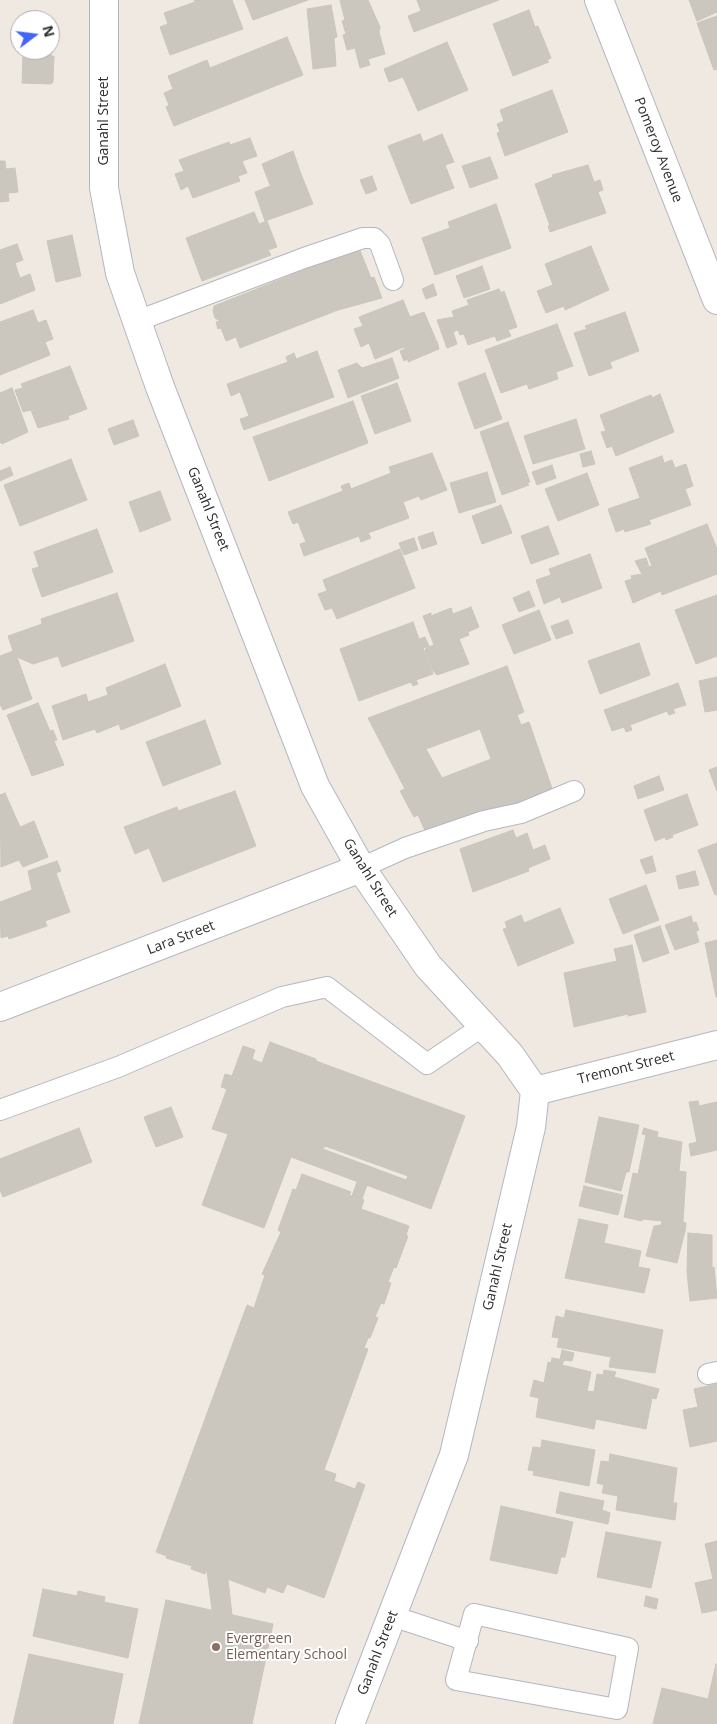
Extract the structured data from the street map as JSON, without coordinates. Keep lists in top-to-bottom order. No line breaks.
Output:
{"streets":{"street":["Ganahl Street","Pomeroy Avenue","Lara Street","Tremont Street"]},"crossings":[["Ganahl Street","Lara Street"],["Ganahl Street","Tremont Street"]],"places":["Evergreen Elementary School"],"north":"right"}
